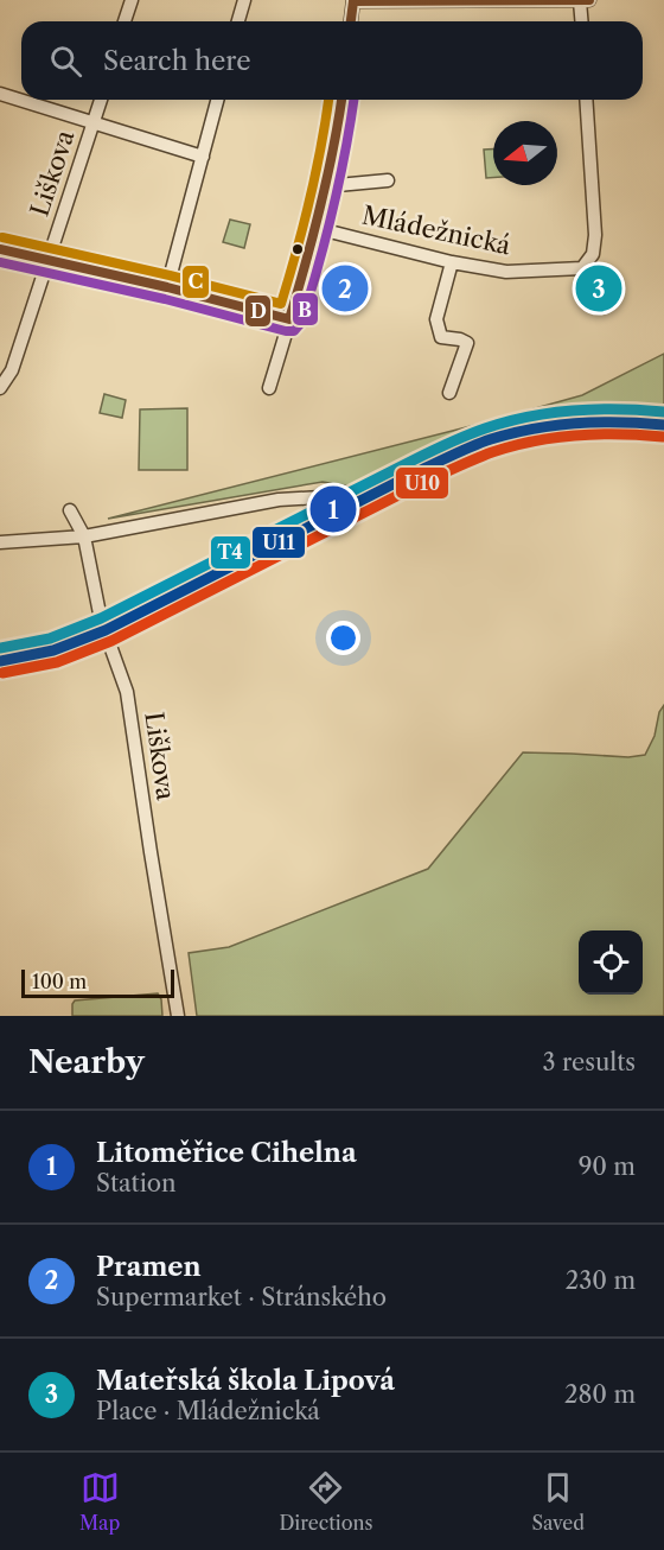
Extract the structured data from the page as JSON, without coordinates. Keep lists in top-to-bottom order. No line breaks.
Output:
{"streets":{"street":["Liškova","Mládežnická"]},"lines":["transit line D","transit line B","transit line C","transit line T4","transit line U11","transit line U10"],"scale_bar":"100 m","north":"left","page":{"search":"Search here","pins":["2","3","1"],"scale":"100 m","heading":["Nearby","3 results"],"list":[{"mark":"1","name":"Litoměřice Cihelna","note":"Station","value":"90 m"},{"mark":"2","name":"Pramen","note":"Supermarket · Stránského","value":"230 m"},{"mark":"3","name":"Mateřská škola Lipová","note":"Place · Mládežnická","value":"280 m"}],"nav":["Map","Directions","Saved"]}}
